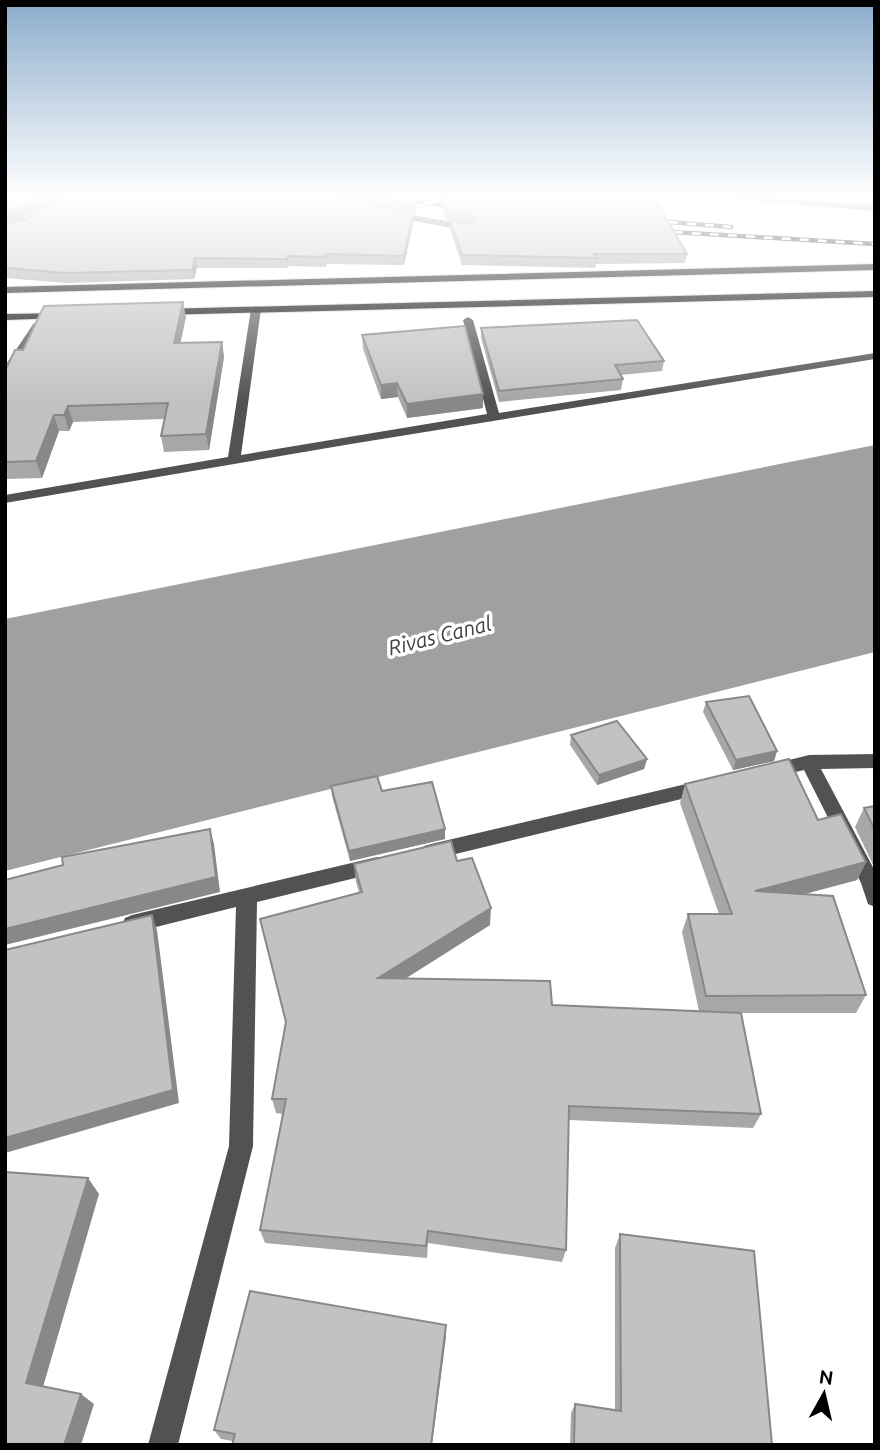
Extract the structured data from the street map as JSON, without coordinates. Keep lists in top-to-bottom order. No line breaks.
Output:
{"water":["Rivas Canal"],"north":"top"}
